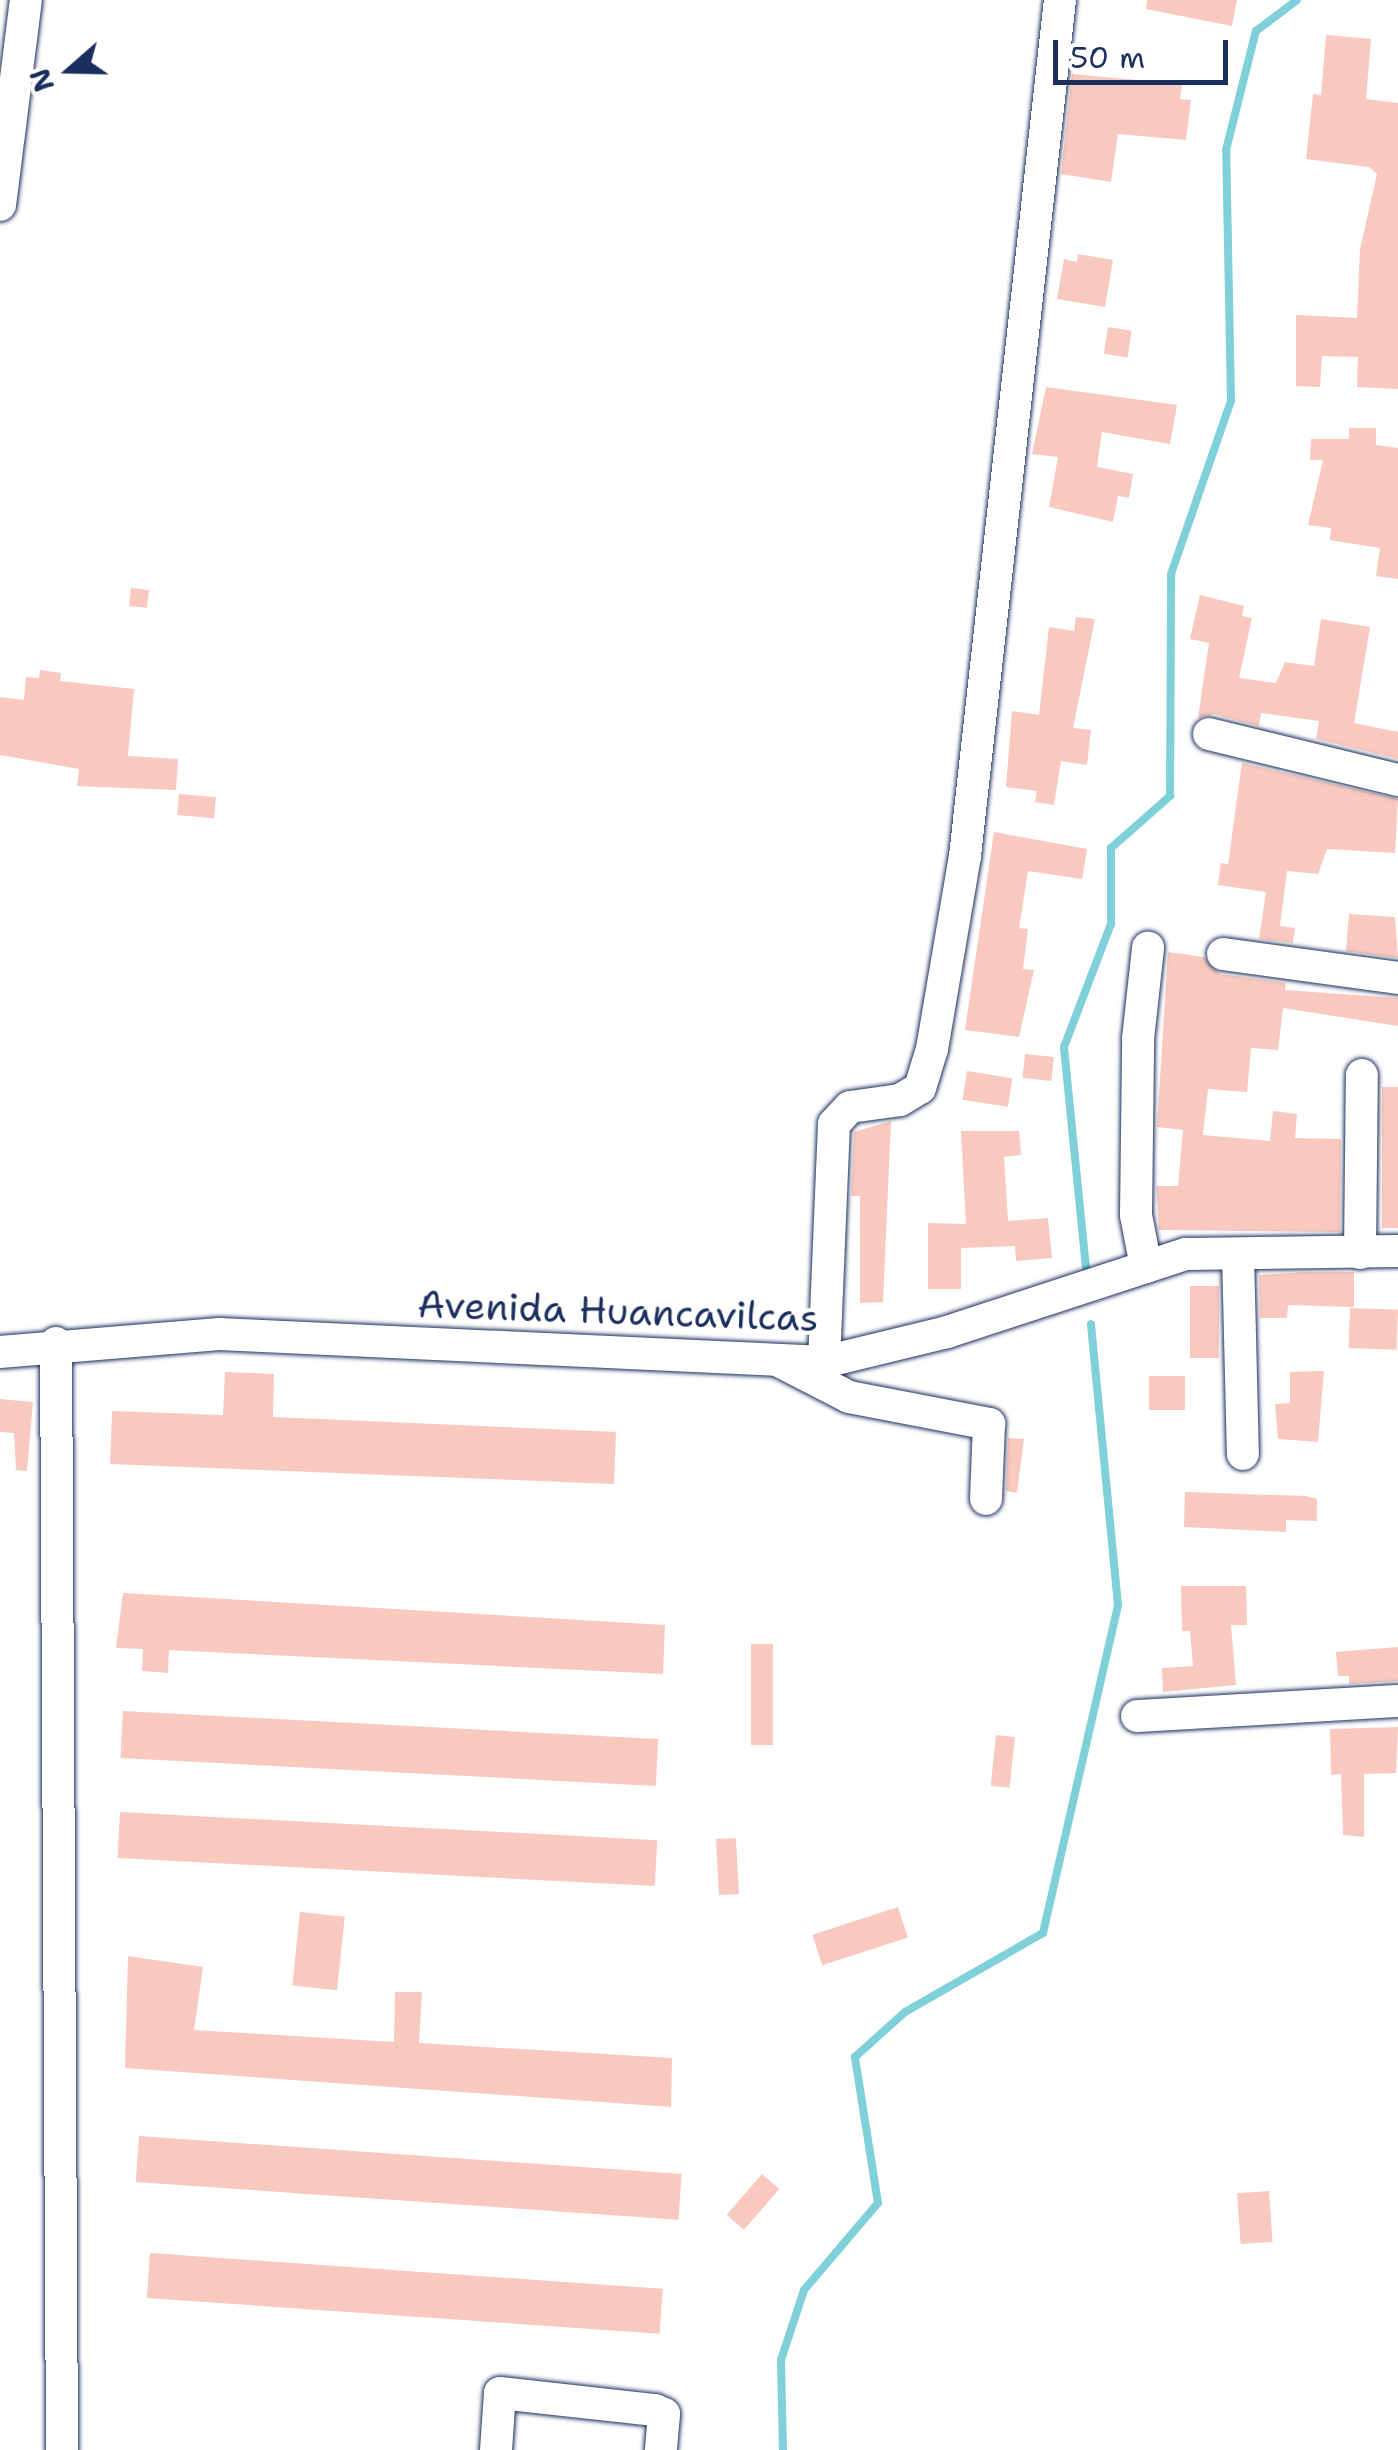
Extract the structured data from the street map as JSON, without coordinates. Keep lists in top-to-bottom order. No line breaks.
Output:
{"streets":{"street":["Avenida Huancavilcas"]},"scale_bar":"50 m","north":"left"}
